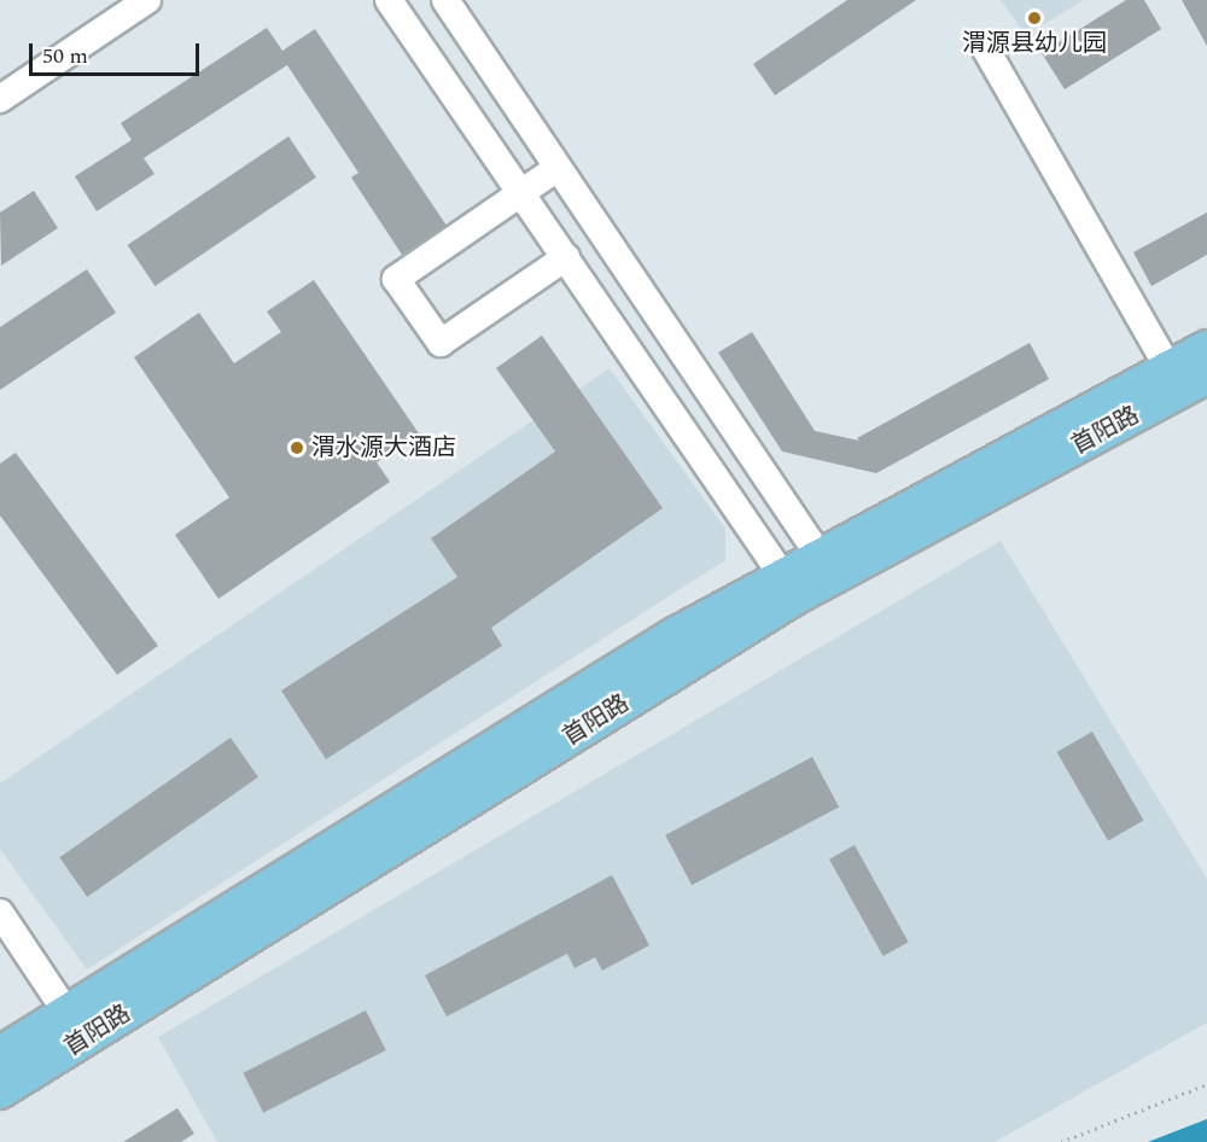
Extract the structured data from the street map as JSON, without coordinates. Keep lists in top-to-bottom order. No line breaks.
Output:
{"streets":{"main road":["首阳路"]},"places":["渭源县幼儿园","渭水源大酒店"],"scale_bar":"50 m"}
